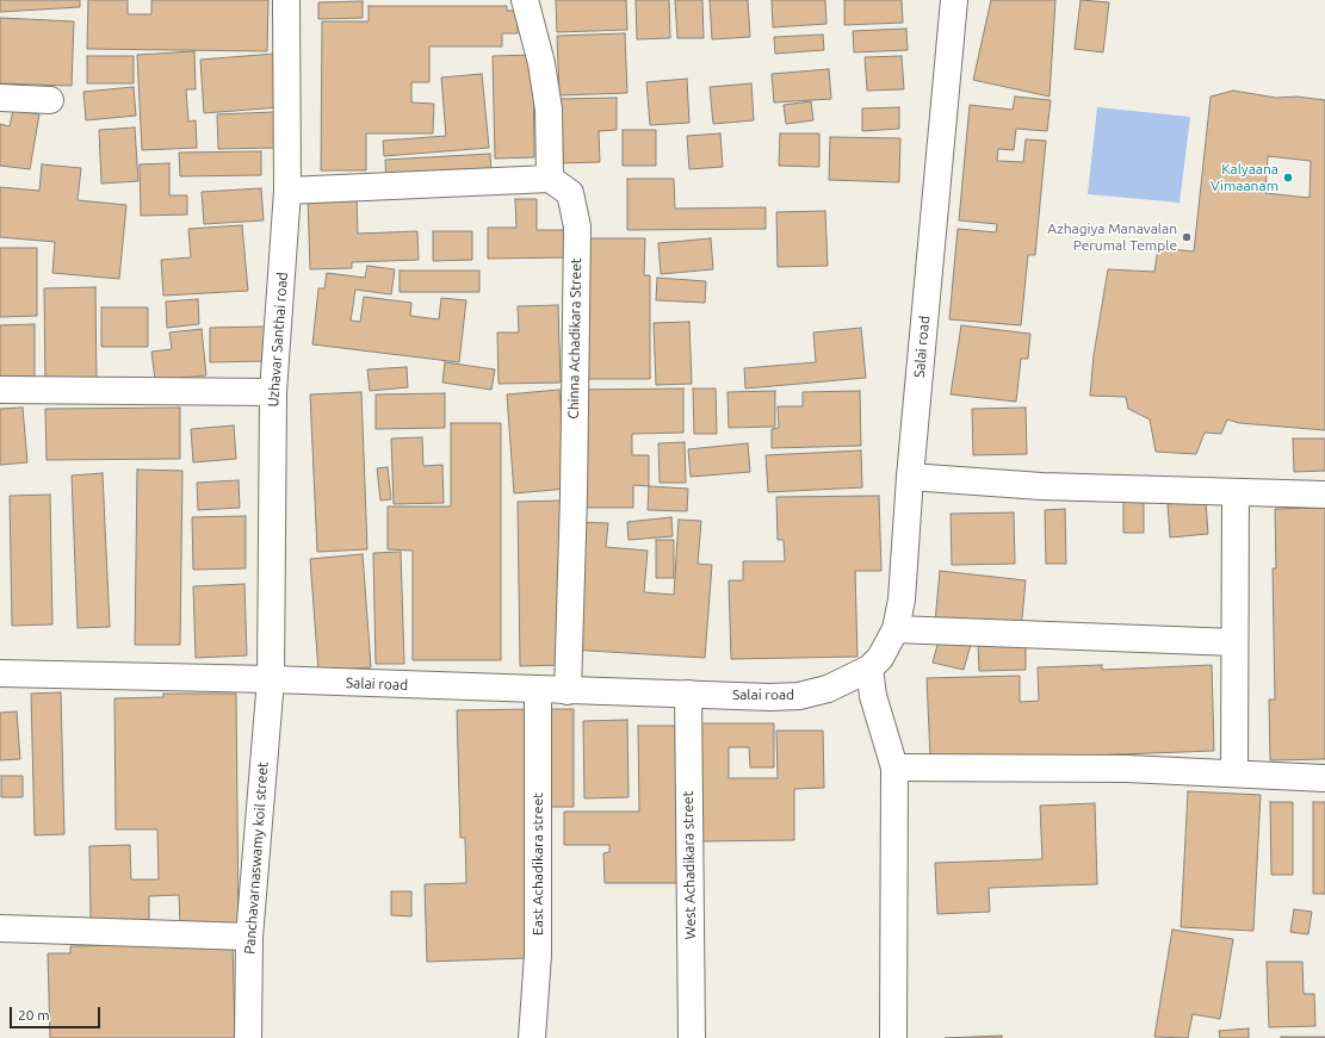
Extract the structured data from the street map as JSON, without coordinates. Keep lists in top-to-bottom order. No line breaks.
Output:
{"streets":{"street":["Chinna Achadikara Street","Uzhavar Santhai road","Salai road","Panchavarnaswamy koil street","East Achadikara street","West Achadikara street"]},"crossings":[["Chinna Achadikara Street","Salai road"],["Uzhavar Santhai road","Salai road"],["Uzhavar Santhai road","Panchavarnaswamy koil street"],["Salai road","Panchavarnaswamy koil street"],["Salai road","East Achadikara street"],["Salai road","West Achadikara street"]],"places":["Kalyaana Vimaanam","Azhagiya Manavalan Perumal Temple"],"scale_bar":"20 m"}
